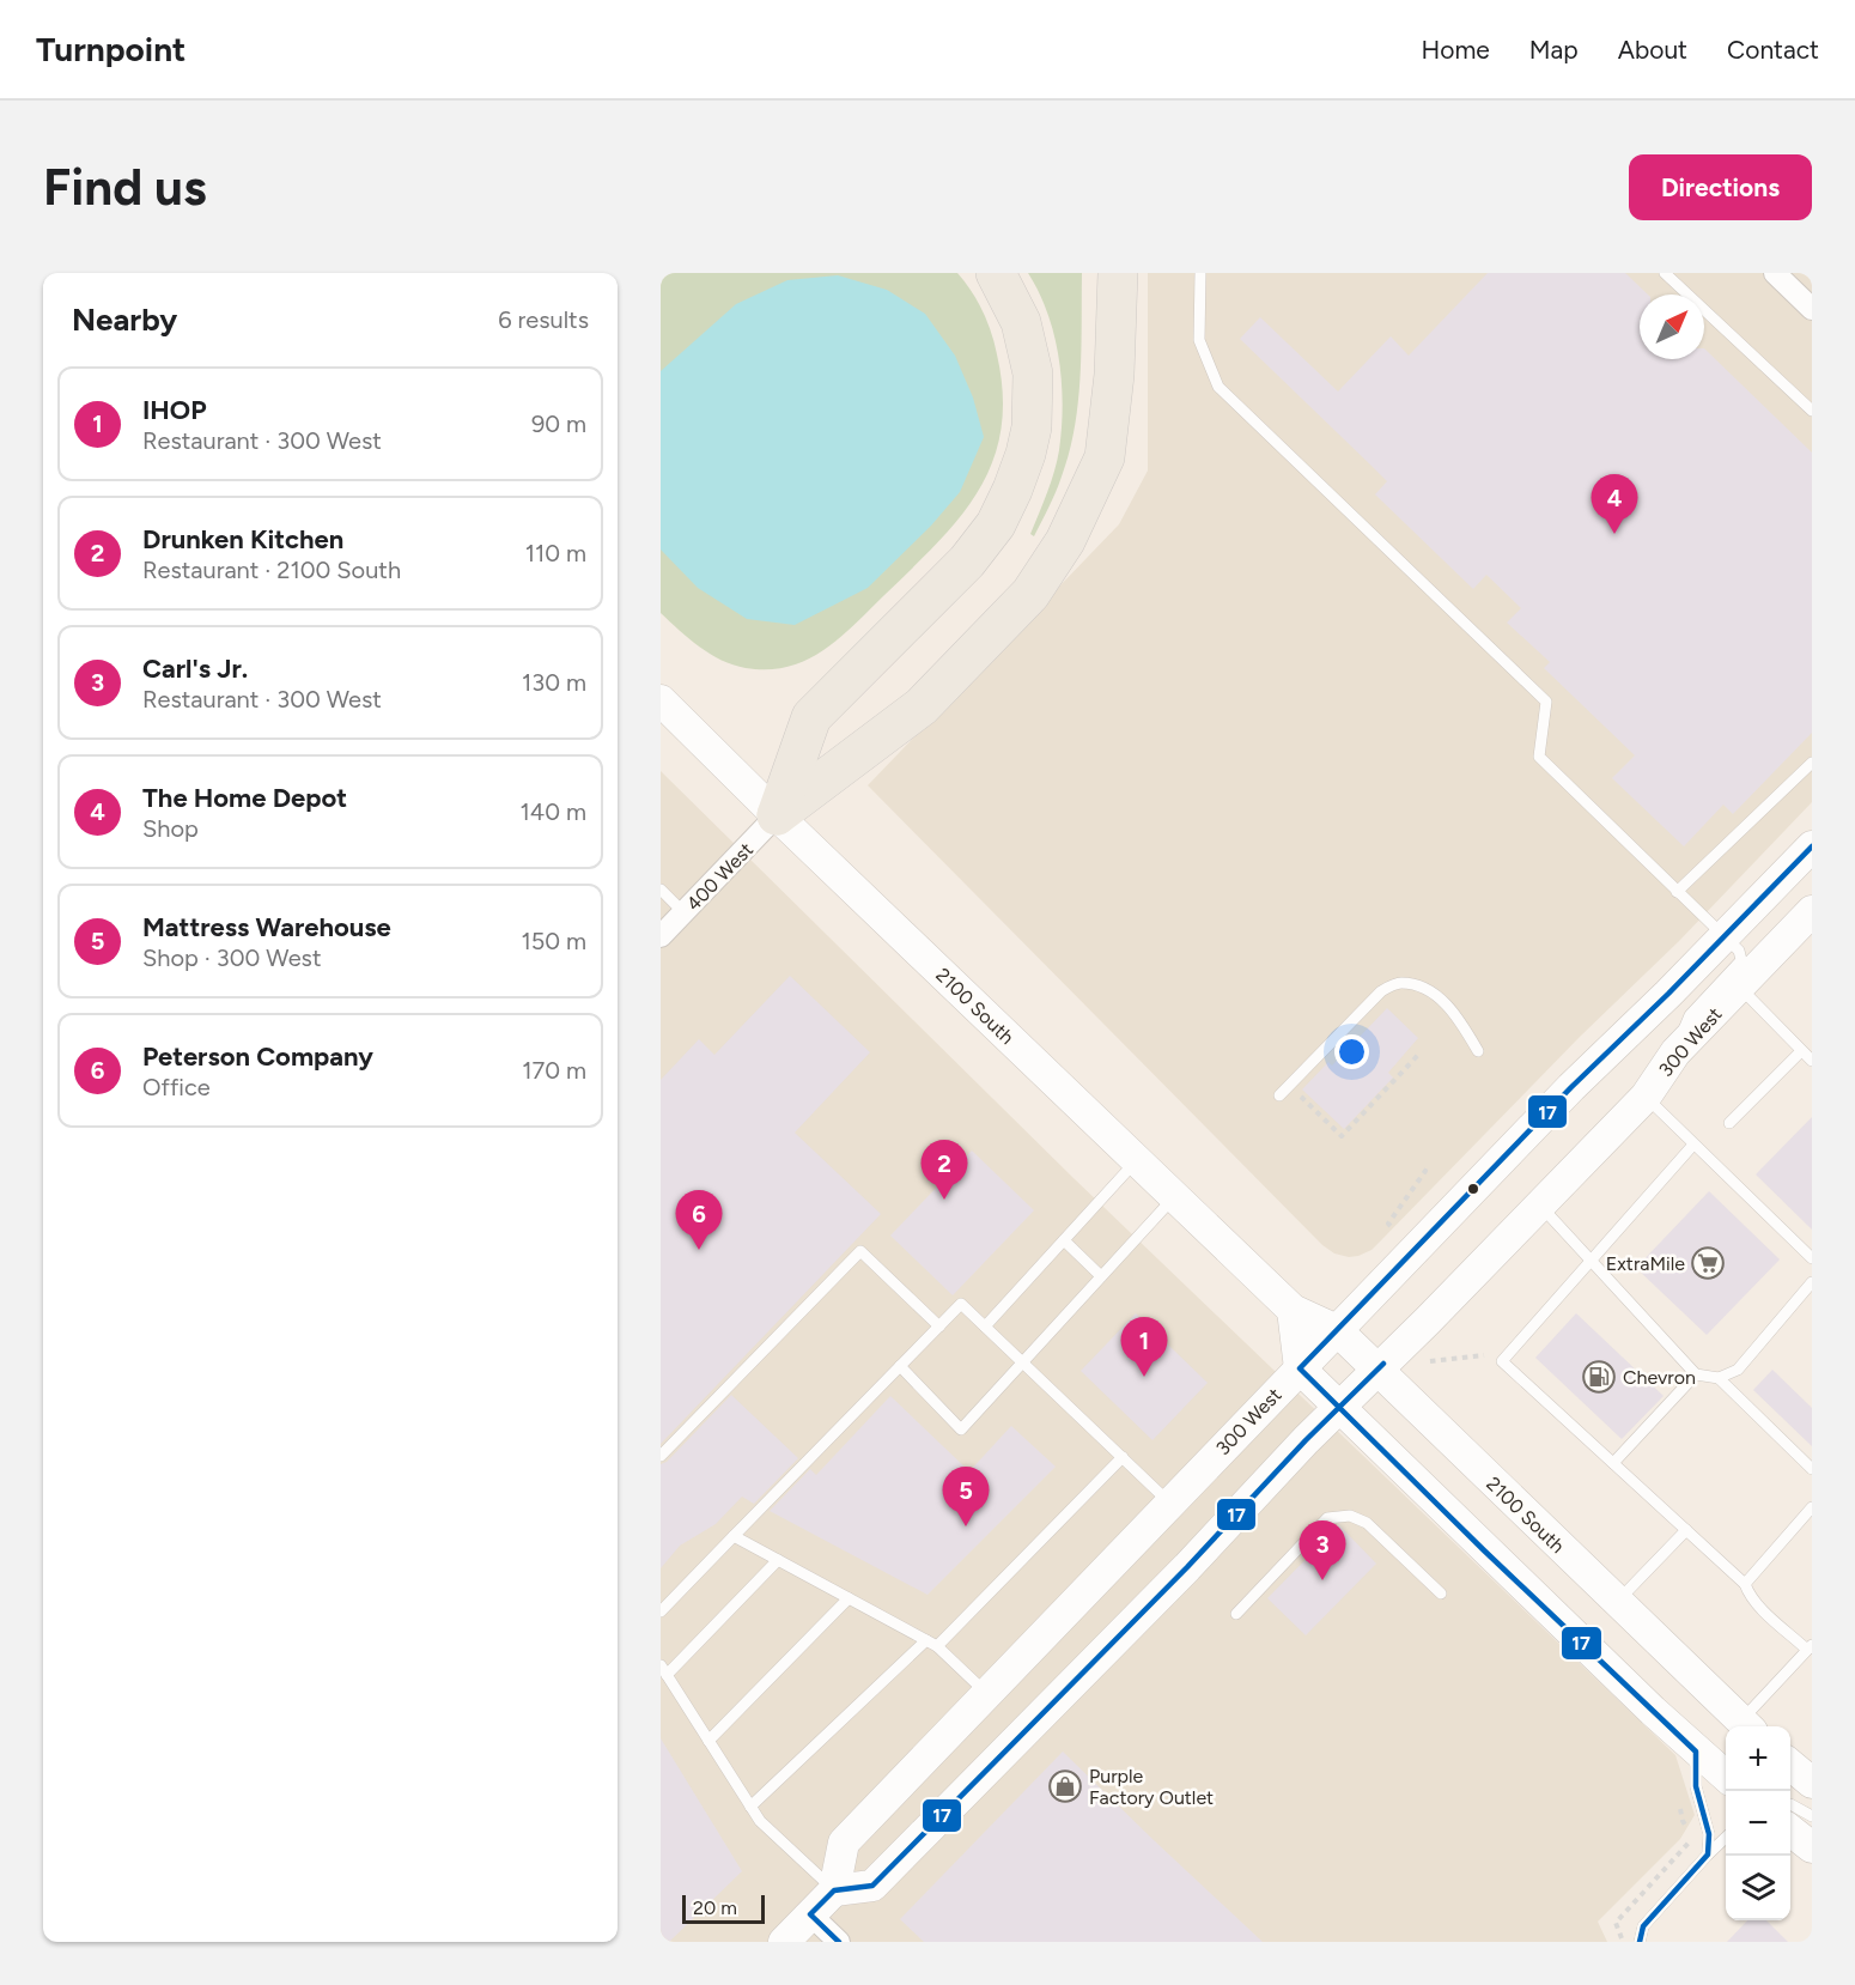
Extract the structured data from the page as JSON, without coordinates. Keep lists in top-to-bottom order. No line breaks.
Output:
{"streets":{"main road":["2100 South","300 West"],"street":["400 West"]},"crossings":[["400 West","2100 South"],["2100 South","300 West"]],"places":{"supermarket":["ExtraMile"],"fuel station":["Chevron"],"shop":["Purple Factory Outlet"]},"lines":["transit line 17"],"scale_bar":"20 m","north":"top right","page":{"header":"Turnpoint","nav":["Home","Map","About","Contact"],"buttons":"Directions","title":"Find us","heading":["Nearby","6 results"],"list":[{"mark":"1","name":"IHOP","note":"Restaurant · 300 West","value":"90 m"},{"mark":"2","name":"Drunken Kitchen","note":"Restaurant · 2100 South","value":"110 m"},{"mark":"3","name":"Carl's Jr.","note":"Restaurant · 300 West","value":"130 m"},{"mark":"4","name":"The Home Depot","note":"Shop","value":"140 m"},{"mark":"5","name":"Mattress Warehouse","note":"Shop · 300 West","value":"150 m"},{"mark":"6","name":"Peterson Company","note":"Office","value":"170 m"}],"pins":["4","2","6","1","5","3"],"map_buttons":["+","−"],"scale":"20 m"}}
